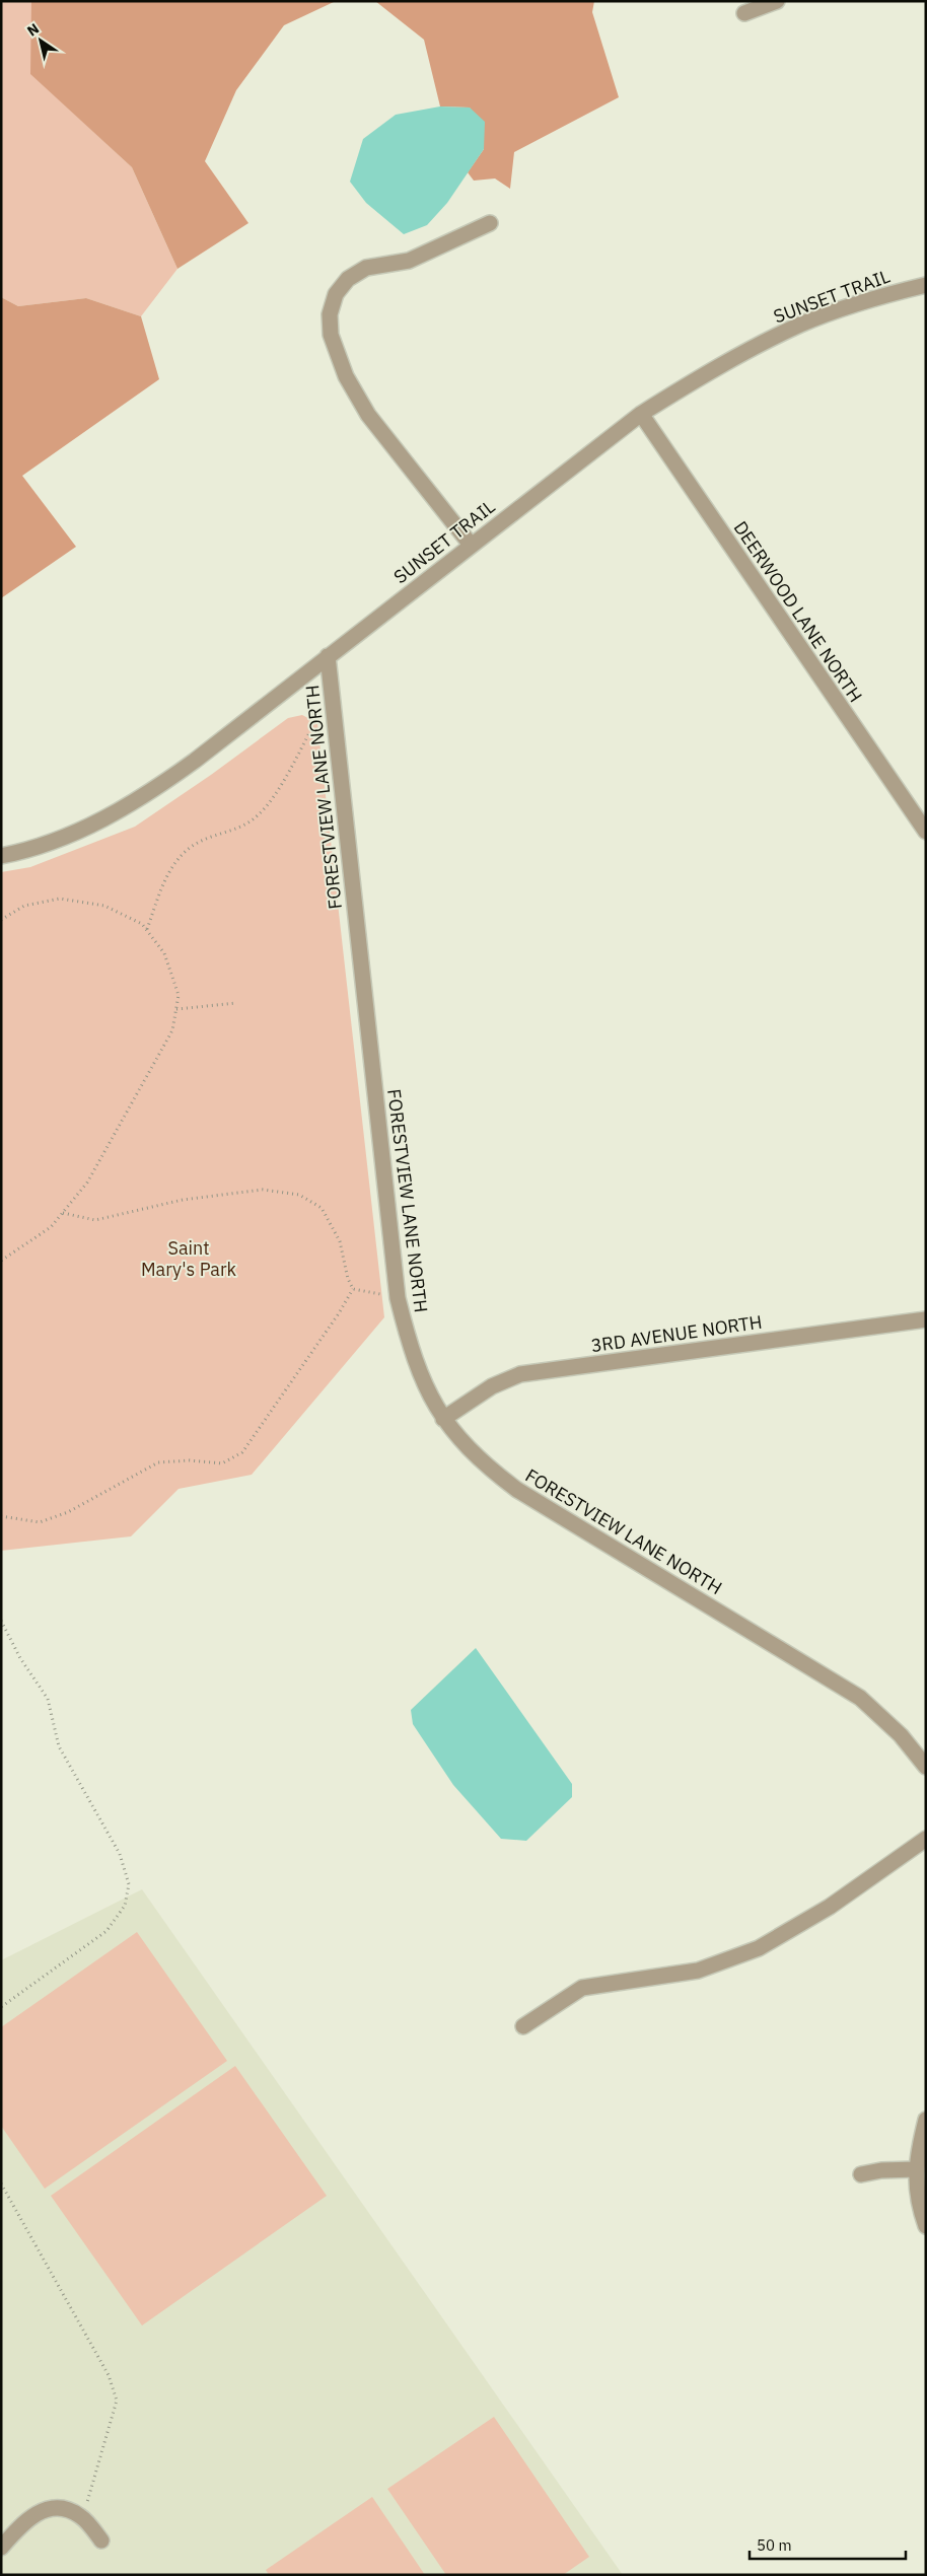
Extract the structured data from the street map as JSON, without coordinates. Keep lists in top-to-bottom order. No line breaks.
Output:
{"streets":{"street":["SUNSET TRAIL","DEERWOOD LANE NORTH","FORESTVIEW LANE NORTH","3RD AVENUE NORTH"]},"crossings":[["SUNSET TRAIL","DEERWOOD LANE NORTH"],["SUNSET TRAIL","FORESTVIEW LANE NORTH"],["FORESTVIEW LANE NORTH","3RD AVENUE NORTH"]],"parks":["Saint Mary's Park"],"scale_bar":"50 m","north":"top left"}
